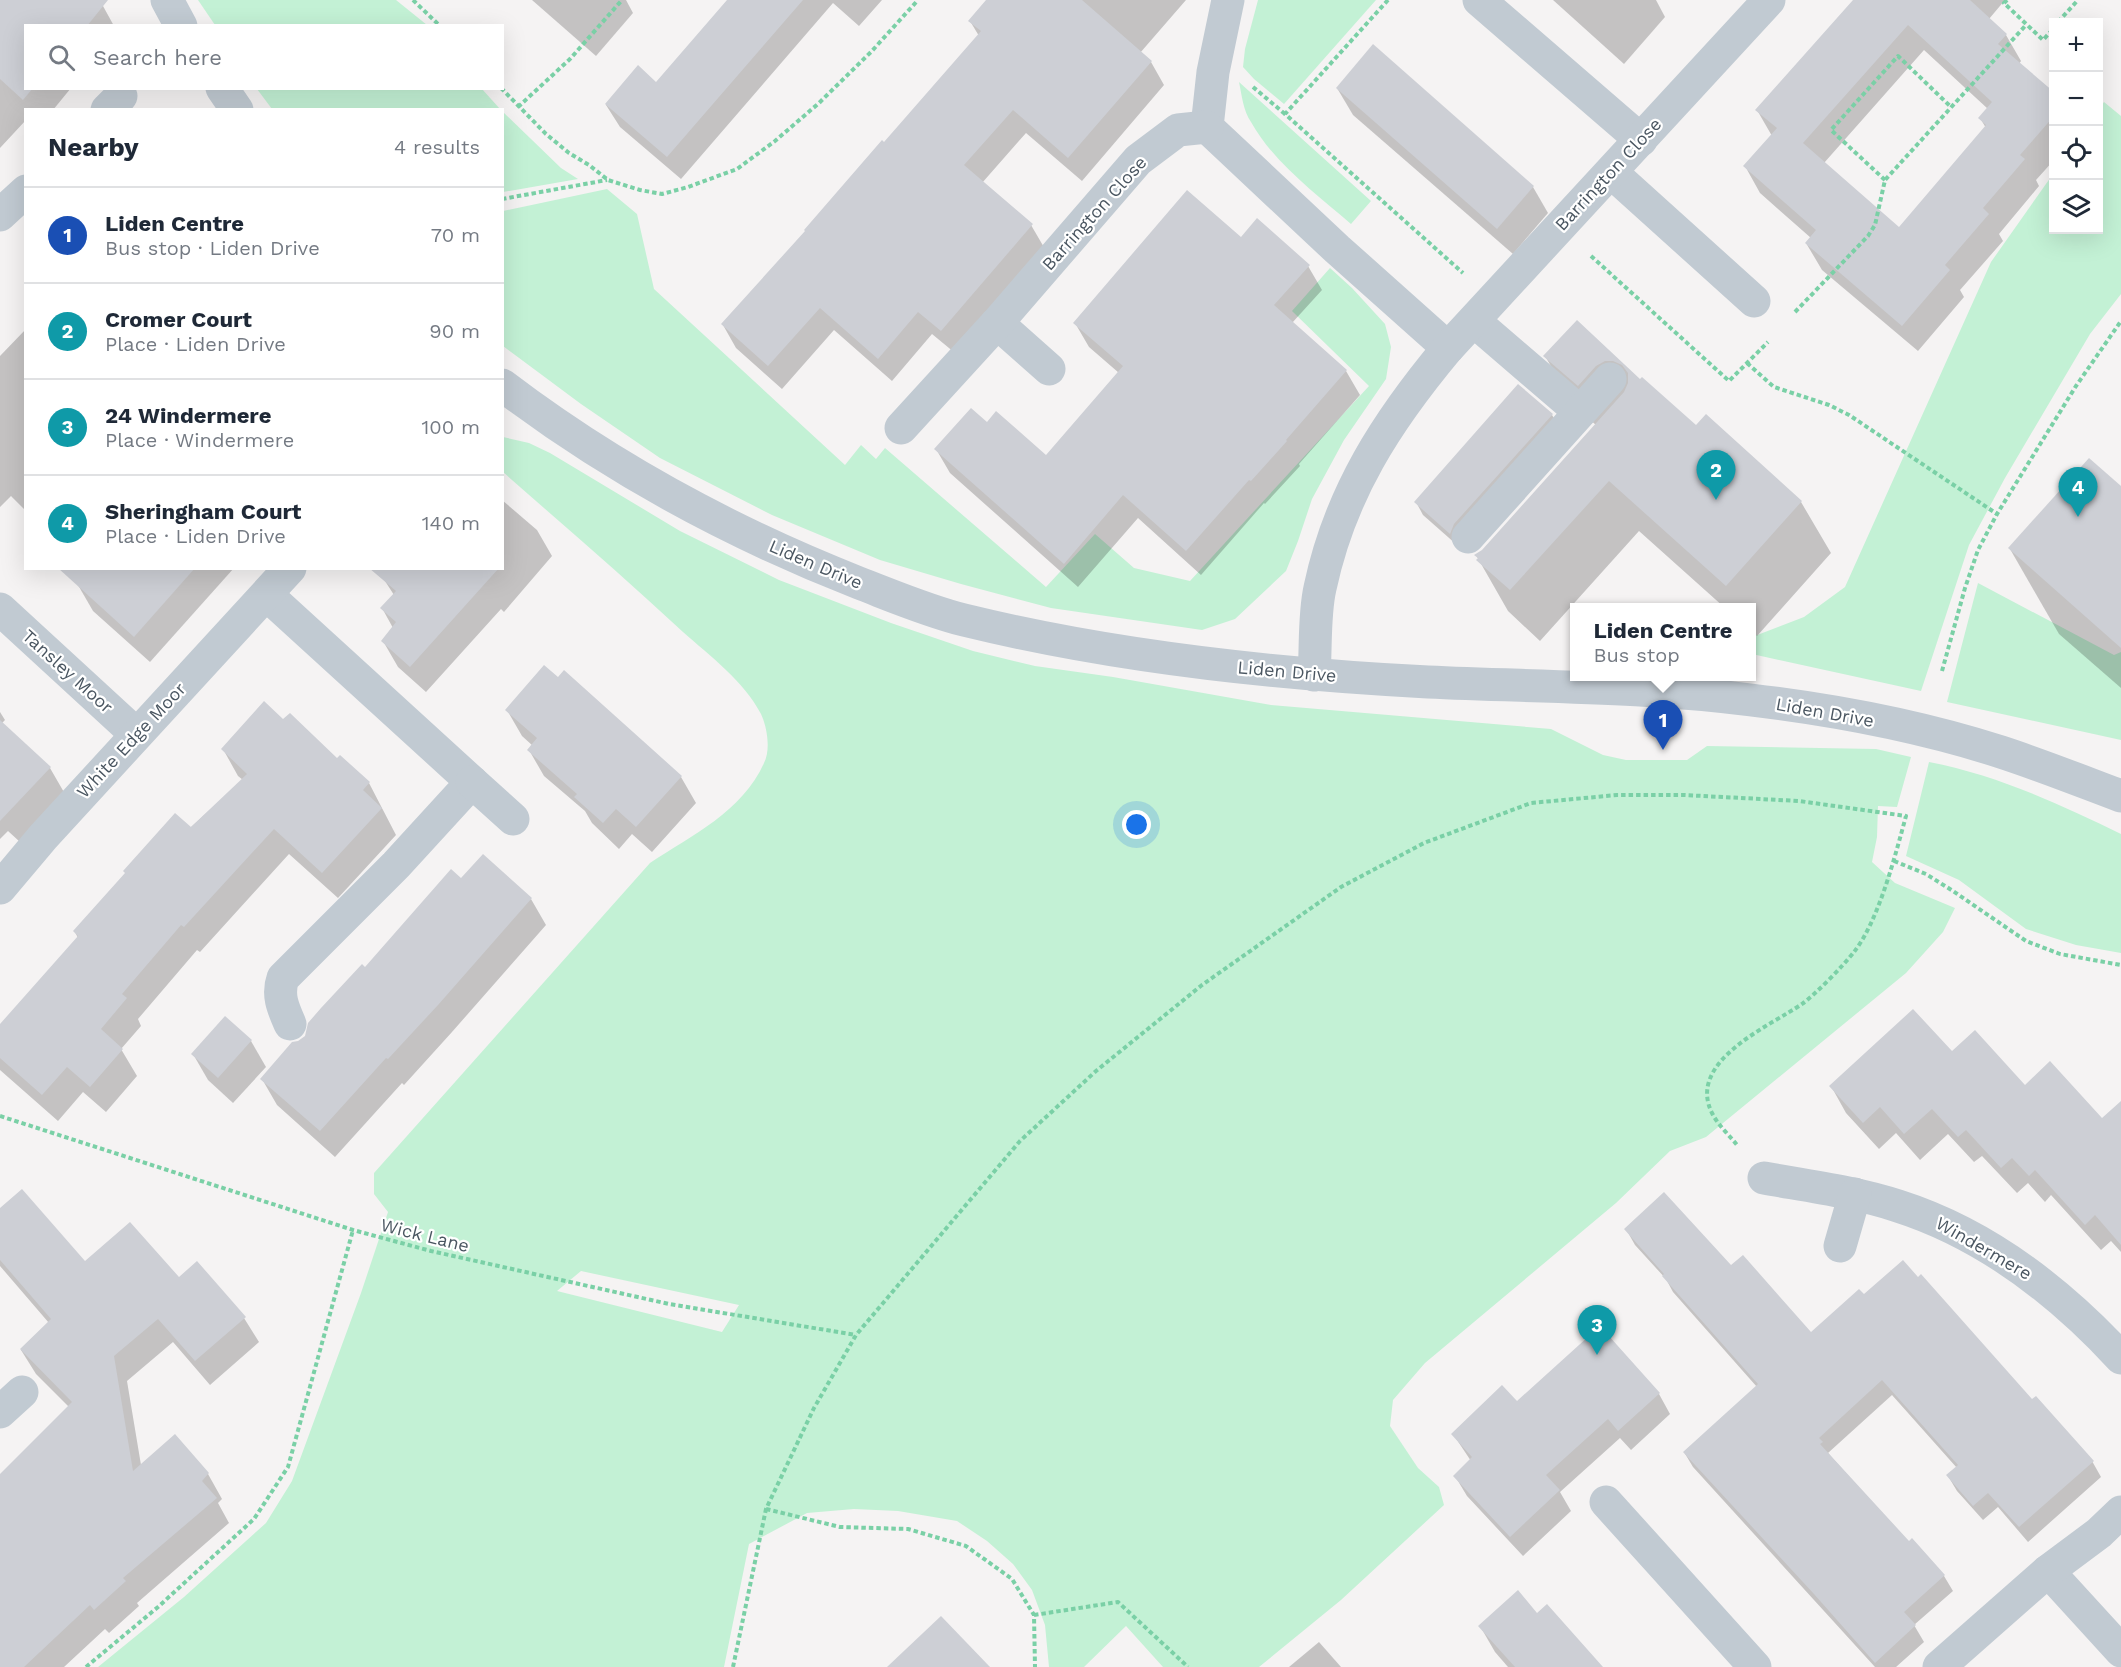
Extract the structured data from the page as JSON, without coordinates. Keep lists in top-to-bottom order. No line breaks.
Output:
{"streets":{"street":["Barrington Close","Liden Drive","Tansley Moor","White Edge Moor","Windermere"],"path":["Wick Lane"]},"crossings":[["Barrington Close","Liden Drive"],["Tansley Moor","White Edge Moor"]],"page":{"map_buttons":["+","−"],"search":"Search here","heading":["Nearby","4 results"],"list":[{"mark":"1","name":"Liden Centre","note":"Bus stop · Liden Drive","value":"70 m"},{"mark":"2","name":"Cromer Court","note":"Place · Liden Drive","value":"90 m"},{"mark":"3","name":"24 Windermere","note":"Place · Windermere","value":"100 m"},{"mark":"4","name":"Sheringham Court","note":"Place · Liden Drive","value":"140 m"}],"pins":["2","4","1","3"],"popup":["Liden Centre","Bus stop"]}}
